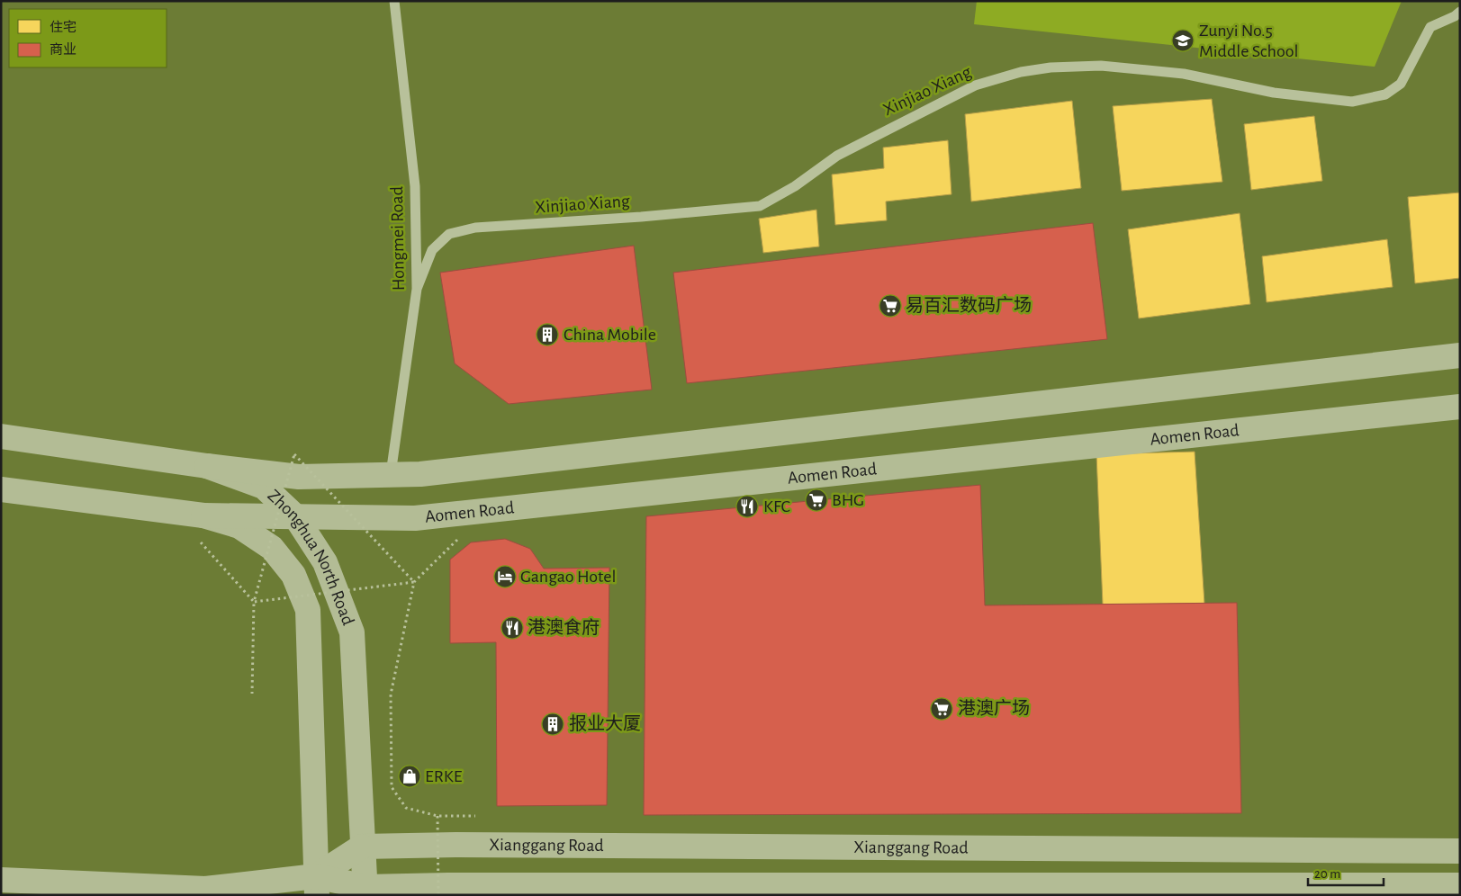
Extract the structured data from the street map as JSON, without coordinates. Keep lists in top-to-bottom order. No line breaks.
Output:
{"streets":{"main road":["Aomen Road","Zhonghua North Road","Xianggang Road"],"lane":["Xinjiao Xiang","Hongmei Road"]},"crossings":[["Xinjiao Xiang","Hongmei Road"],["Aomen Road","Zhonghua North Road"],["Zhonghua North Road","Xianggang Road"]],"places":{"school or university":["Zunyi No.5 Middle School"],"supermarket":["易百汇数码广场","BHG","港澳广场"],"building":["China Mobile","报业大厦"],"restaurant":["KFC","港澳食府"],"hotel":["Gangao Hotel"],"shop":["ERKE"]},"legend":["住宅","商业"],"scale_bar":"20 m"}
